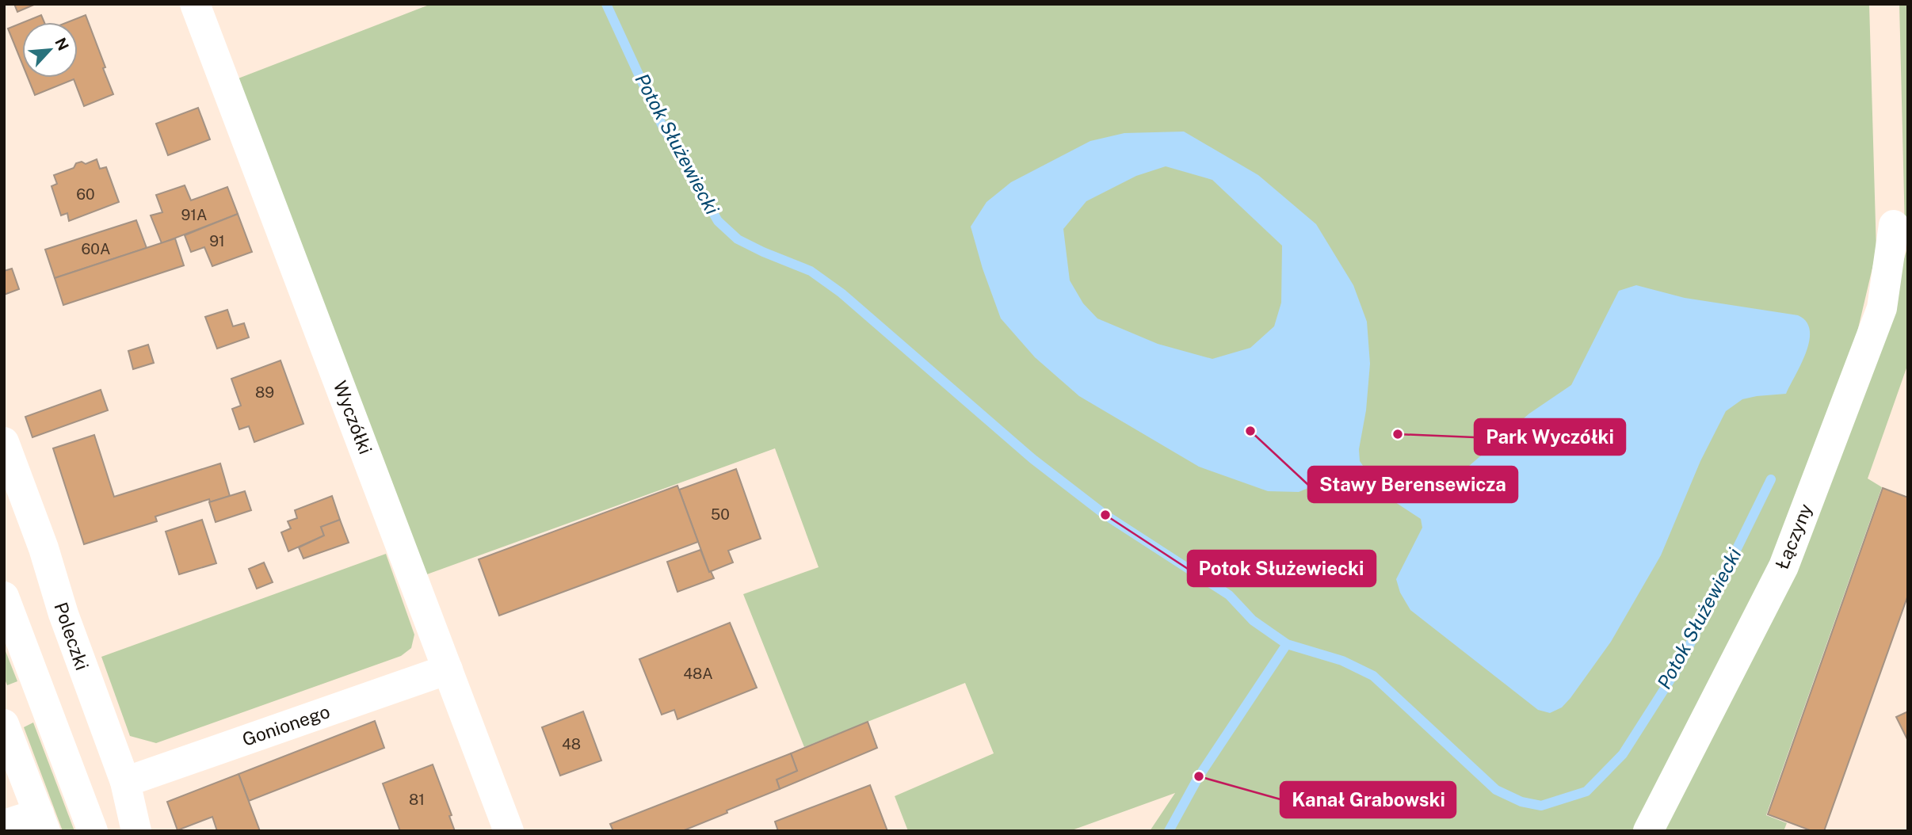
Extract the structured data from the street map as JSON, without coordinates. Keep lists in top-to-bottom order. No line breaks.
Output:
{"streets":{"street":["Wyczółki","Łączyny","Poleczki","Gonionego"]},"crossings":[["Wyczółki","Gonionego"],["Poleczki","Gonionego"]],"water":["Potok Służewiecki"],"places":["Stawy Berensewicza","Park Wyczółki","Potok Służewiecki","Kanał Grabowski"],"house_numbers":["60","91A","91","60A","89","50","48A","48","81"],"north":"top right"}
